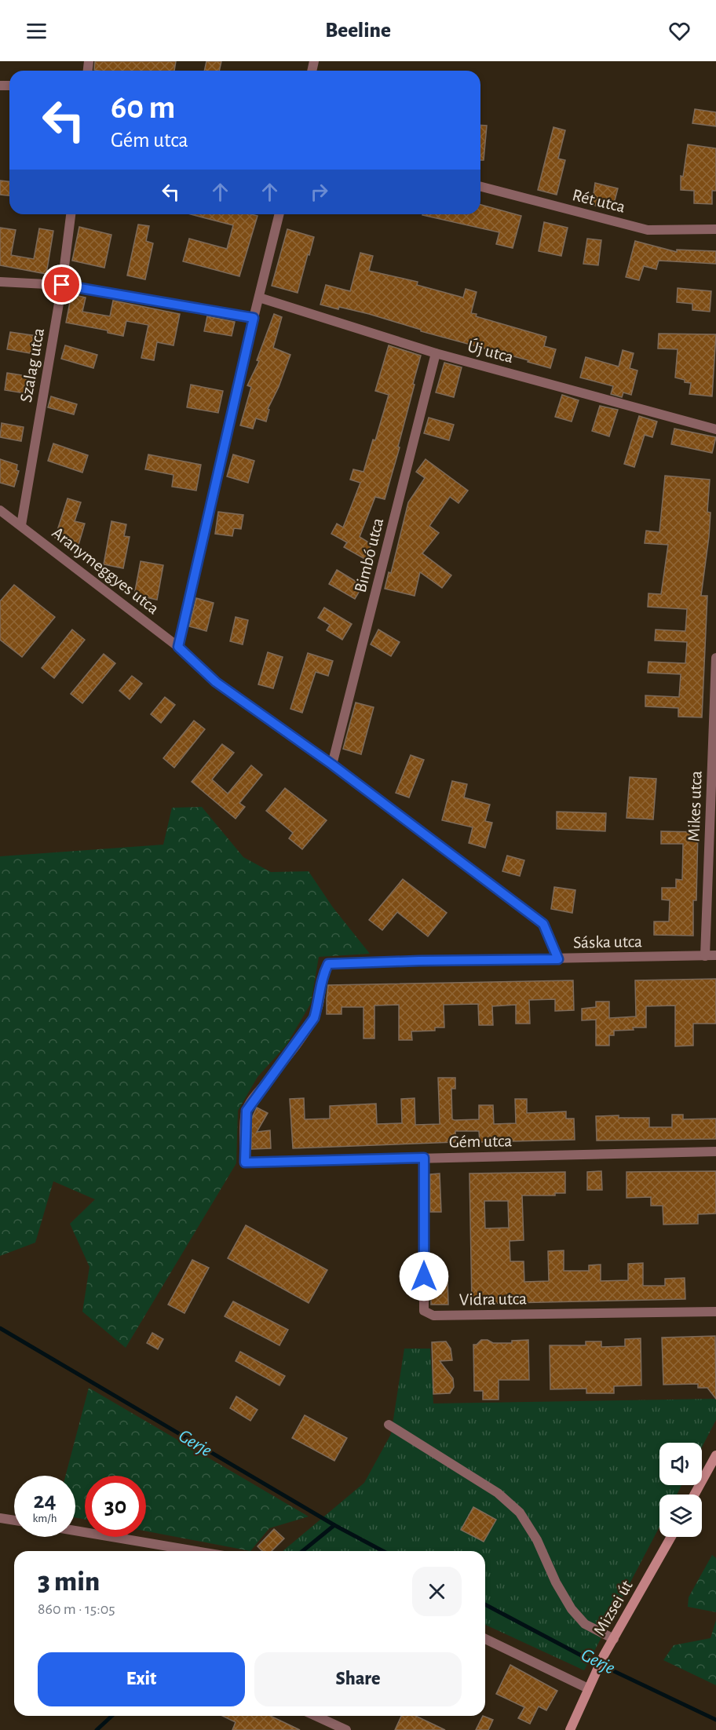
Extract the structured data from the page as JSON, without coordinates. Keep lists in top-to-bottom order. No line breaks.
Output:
{"streets":{"main road":["Mizsei út"],"street":["Rét utca","Új utca","Szalag utca","Bimbó utca","Aranymeggyes utca","Mikes utca","Sáska utca","Gém utca","Vidra utca"]},"crossings":[["Új utca","Bimbó utca"],["Szalag utca","Aranymeggyes utca"],["Bimbó utca","Aranymeggyes utca"],["Aranymeggyes utca","Sáska utca"],["Mikes utca","Sáska utca"],["Sáska utca","Gém utca"],["Gém utca","Vidra utca"]],"water":["Gerje"],"page":{"header":"Beeline","turn":["60 m","Gém utca"],"speed":"24 km/h","limit":"30","heading":["3 min","860 m · 15:05"],"buttons":["Exit","Share"]}}
